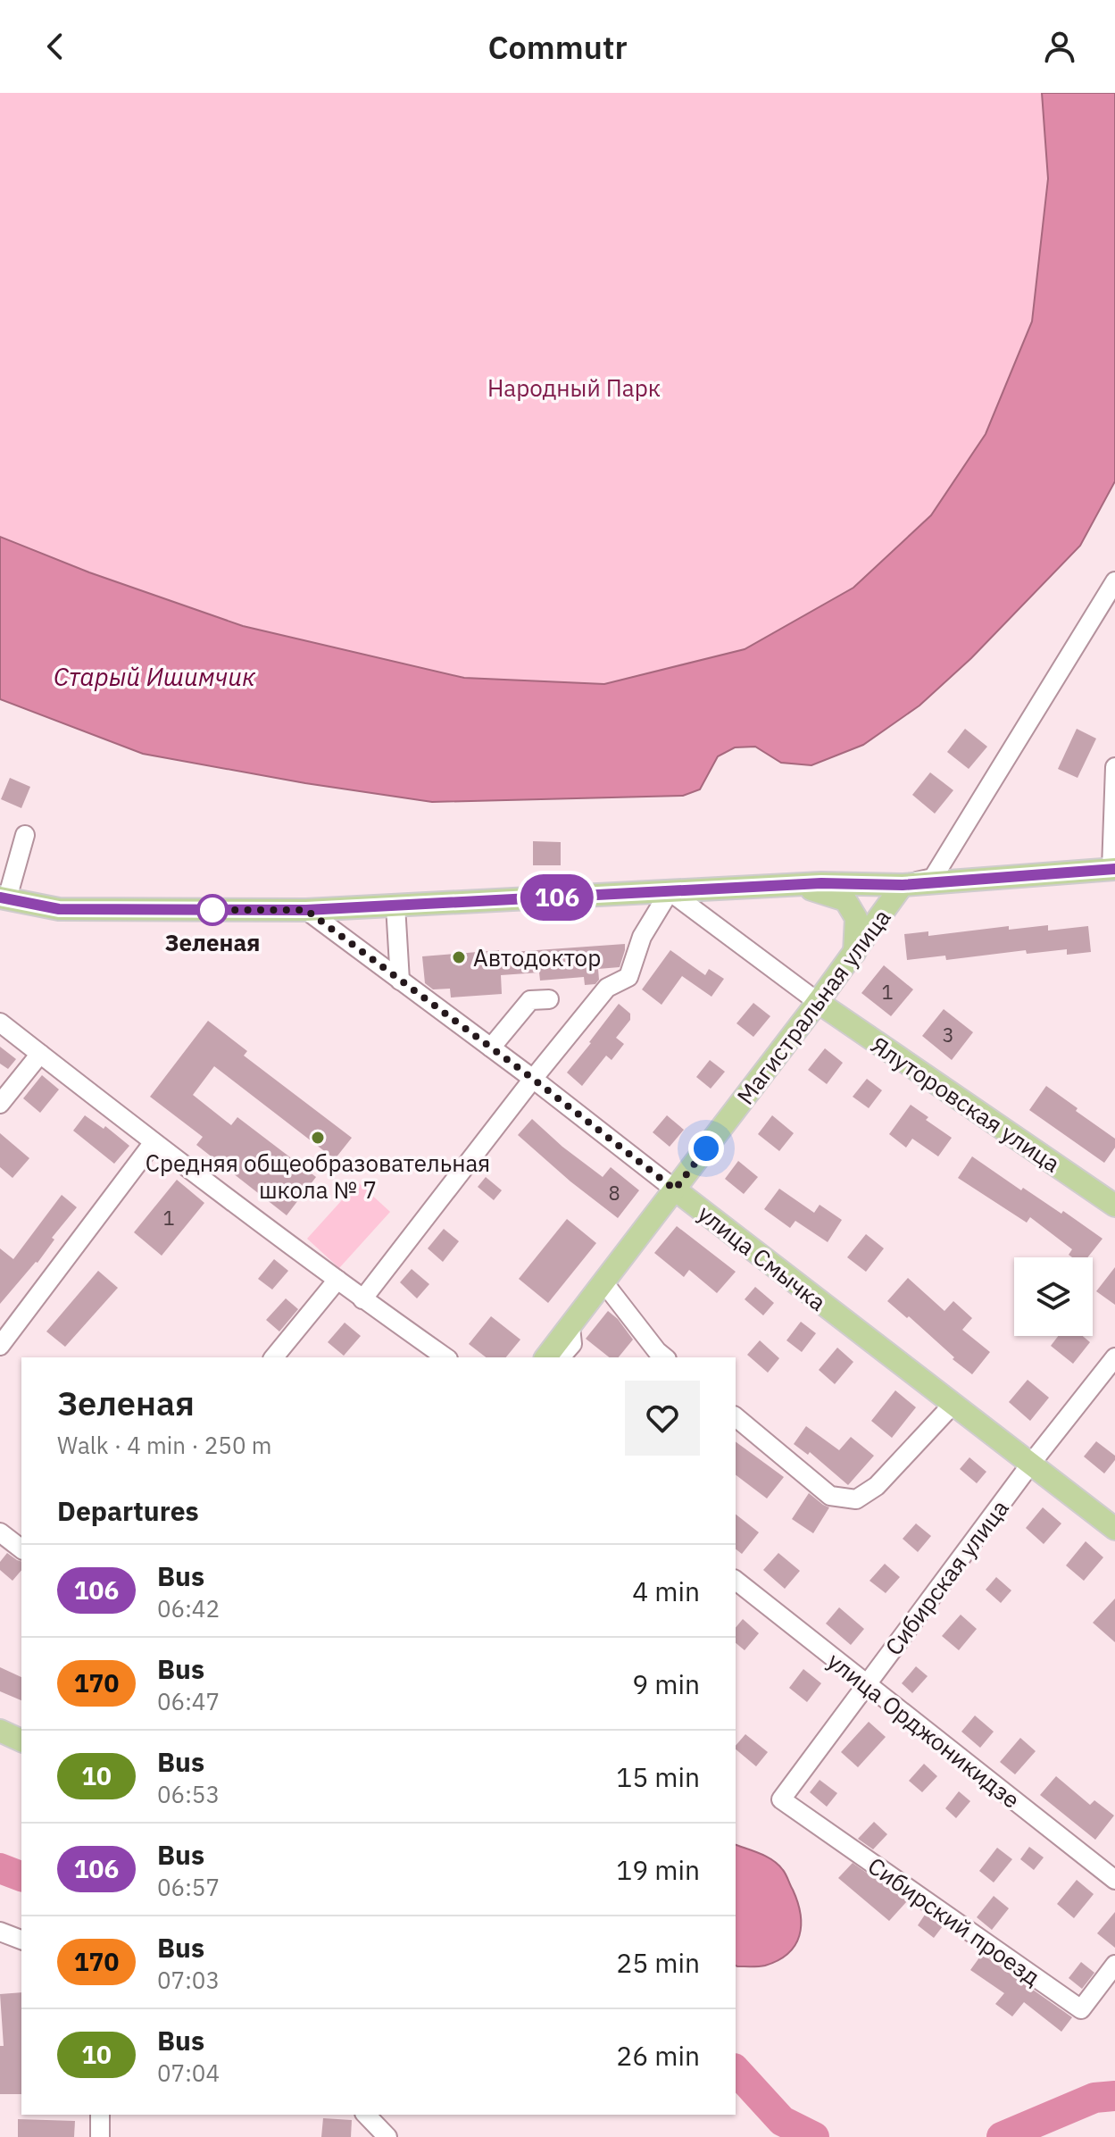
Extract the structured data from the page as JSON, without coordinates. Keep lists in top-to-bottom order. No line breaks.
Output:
{"streets":{"main road":["Магистральная улица","Ялуторовская улица","улица Смычка"],"street":["Сибирская улица","улица Орджоникидзе","Сибирский проезд"]},"crossings":[["Магистральная улица","Ялуторовская улица"],["Магистральная улица","улица Смычка"],["улица Смычка","Сибирская улица"],["Сибирская улица","улица Орджоникидзе"],["Сибирская улица","Сибирский проезд"]],"water":["Старый Ишимчик"],"parks":["Народный Парк"],"places":["Зеленая","Автодоктор","Средняя общеобразовательная школа № 7"],"lines":["bus line 106"],"house_numbers":["1","3","8","1"],"page":{"header":"Commutr","on_map":"106","heading":[["Зеленая","Walk · 4 min · 250 m"],"Departures"],"list":[{"mark":"106","name":"Bus","note":"06:42","value":"4 min"},{"mark":"170","name":"Bus","note":"06:47","value":"9 min"},{"mark":"10","name":"Bus","note":"06:53","value":"15 min"},{"mark":"106","name":"Bus","note":"06:57","value":"19 min"},{"mark":"170","name":"Bus","note":"07:03","value":"25 min"},{"mark":"10","name":"Bus","note":"07:04","value":"26 min"}]}}
